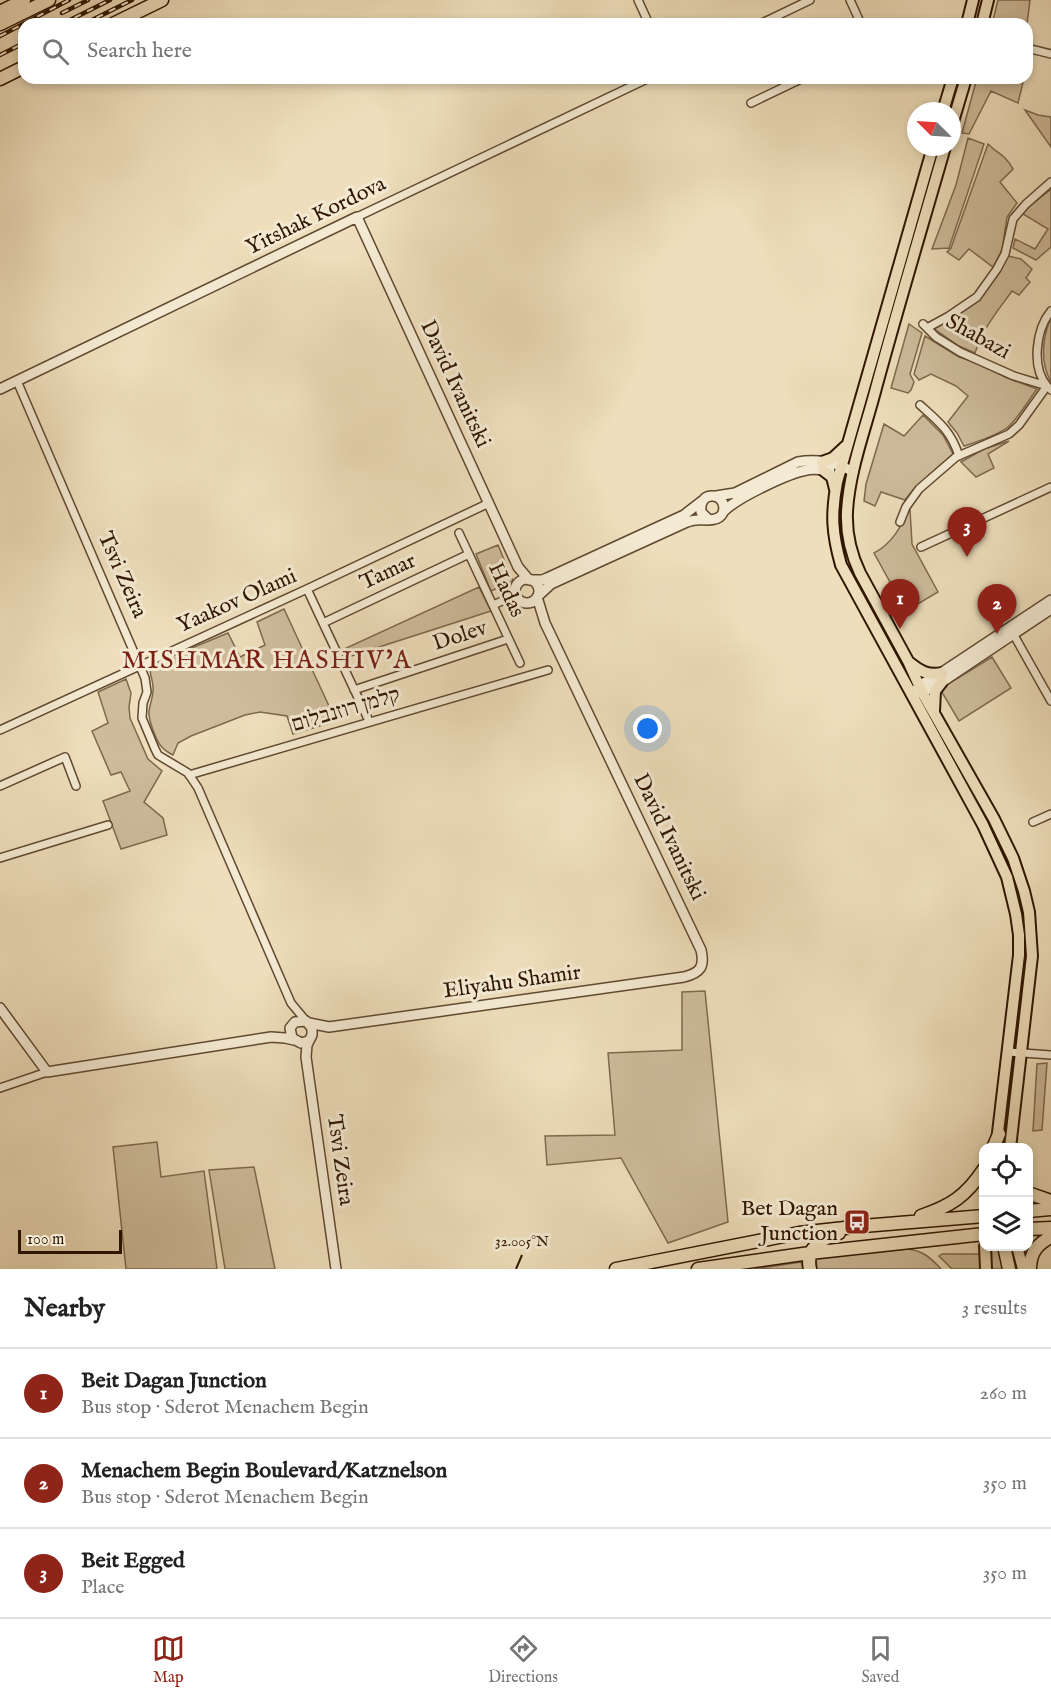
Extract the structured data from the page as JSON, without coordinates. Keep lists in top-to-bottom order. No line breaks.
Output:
{"streets":{"street":["Yitshak Kordova","Shabazi","David Ivanitski","Tamar","Tsvi Zeira","Hadas","Yaakov Olami","Dolev","קלמן רוזנבלום","Eliyahu Shamir"]},"crossings":[["Yitshak Kordova","David Ivanitski"],["Yitshak Kordova","Tsvi Zeira"],["David Ivanitski","Yaakov Olami"],["David Ivanitski","Eliyahu Shamir"],["Tamar","Hadas"],["Tsvi Zeira","Yaakov Olami"],["Tsvi Zeira","קלמן רוזנבלום"],["Tsvi Zeira","Eliyahu Shamir"],["Hadas","Dolev"]],"districts":["MISHMAR HASHIV'A"],"places":{"bus stop":["Bet Dagan Junction"]},"scale_bar":"100 m","north":"top left","page":{"search":"Search here","pins":["3","1","2"],"scale":"100 m","heading":["Nearby","3 results"],"list":[{"mark":"1","name":"Beit Dagan Junction","note":"Bus stop · Sderot Menachem Begin","value":"260 m"},{"mark":"2","name":"Menachem Begin Boulevard/Katznelson","note":"Bus stop · Sderot Menachem Begin","value":"350 m"},{"mark":"3","name":"Beit Egged","note":"Place","value":"350 m"}],"nav":["Map","Directions","Saved"]},"coordinates":["32.005°N"]}
